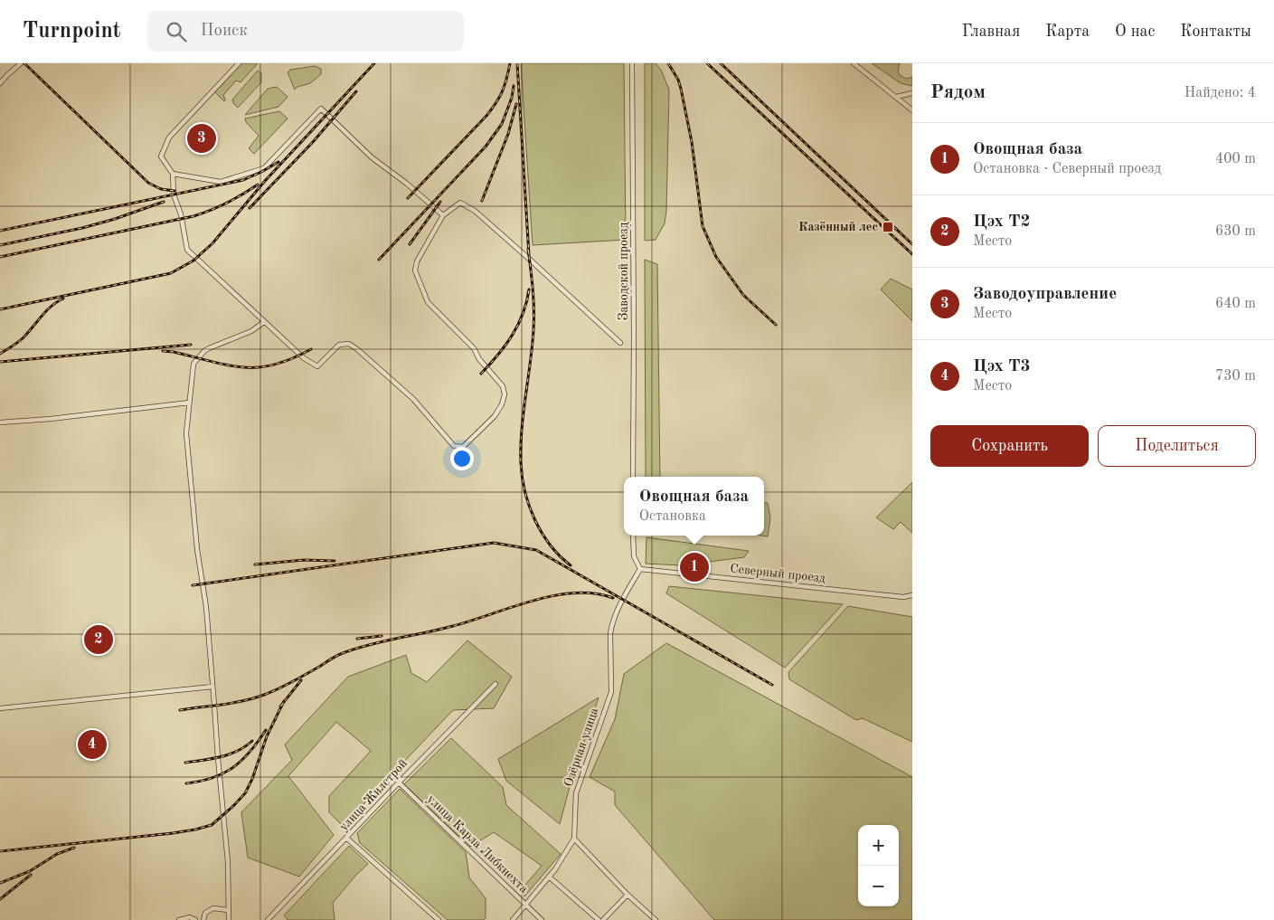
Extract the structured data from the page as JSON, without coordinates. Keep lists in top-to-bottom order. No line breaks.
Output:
{"streets":{"street":["Заводской проезд","Северный проезд","Озёрная улица","улица Жилстрой","улица Карла Либкнехта"]},"crossings":[["Северный проезд","Озёрная улица"],["Озёрная улица","улица Карла Либкнехта"],["улица Жилстрой","улица Карла Либкнехта"]],"places":{"transit":["Казённый лес"]},"page":{"header":"Turnpoint","search":"Поиск","nav":["Главная","Карта","О нас","Контакты"],"heading":["Рядом","Найдено: 4"],"pins":["3","1","2","4"],"list":[{"mark":"1","name":"Овощная база","note":"Остановка · Северный проезд","value":"400 m"},{"mark":"2","name":"Цэх Т2","note":"Место","value":"630 m"},{"mark":"3","name":"Заводоуправление","note":"Место","value":"640 m"},{"mark":"4","name":"Цэх Т3","note":"Место","value":"730 m"}],"buttons":["Сохранить","Поделиться"],"popup":["Овощная база","Остановка"],"map_buttons":["+","−"]}}
